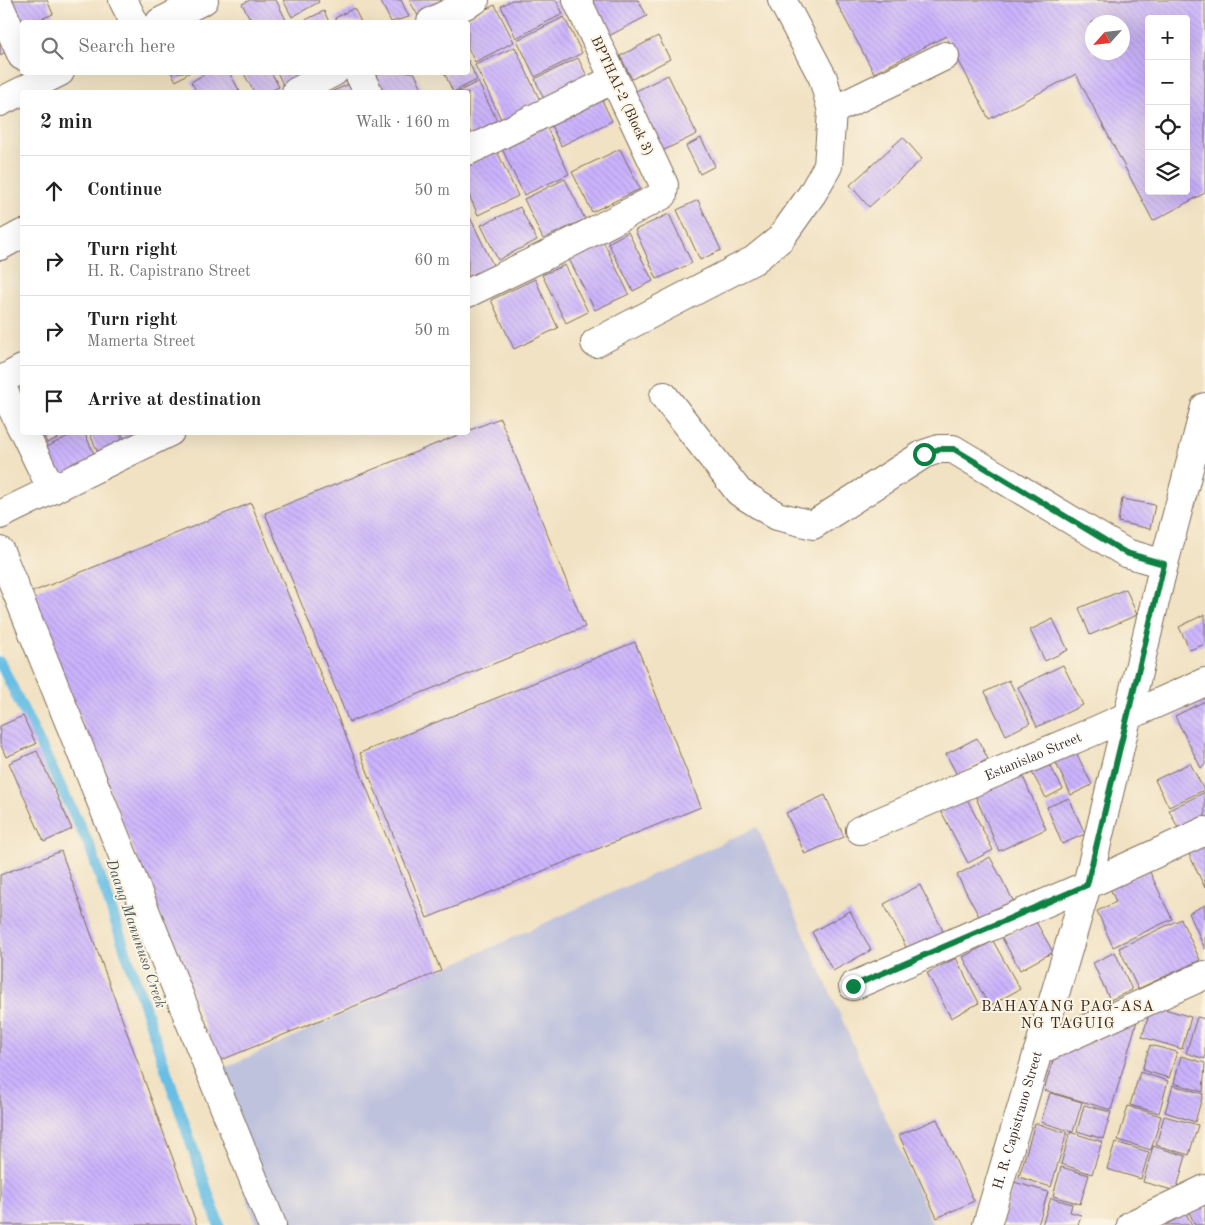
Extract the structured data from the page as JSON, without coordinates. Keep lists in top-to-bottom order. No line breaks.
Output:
{"streets":{"street":["BPTHAI-2 (Block 3)","Estanislao Street","H. R. Capistrano Street"]},"crossings":[["Estanislao Street","H. R. Capistrano Street"]],"districts":["BAHAYANG PAG-ASA NG TAGUIG"],"water":["Daang Manunuso Creek"],"north":"bottom left","page":{"map_buttons":["+","−"],"search":"Search here","heading":["2 min","Walk · 160 m"],"list":[["Continue","50 m"],["Turn right","H. R. Capistrano Street","60 m"],["Turn right","Mamerta Street","50 m"],"Arrive at destination"]}}
